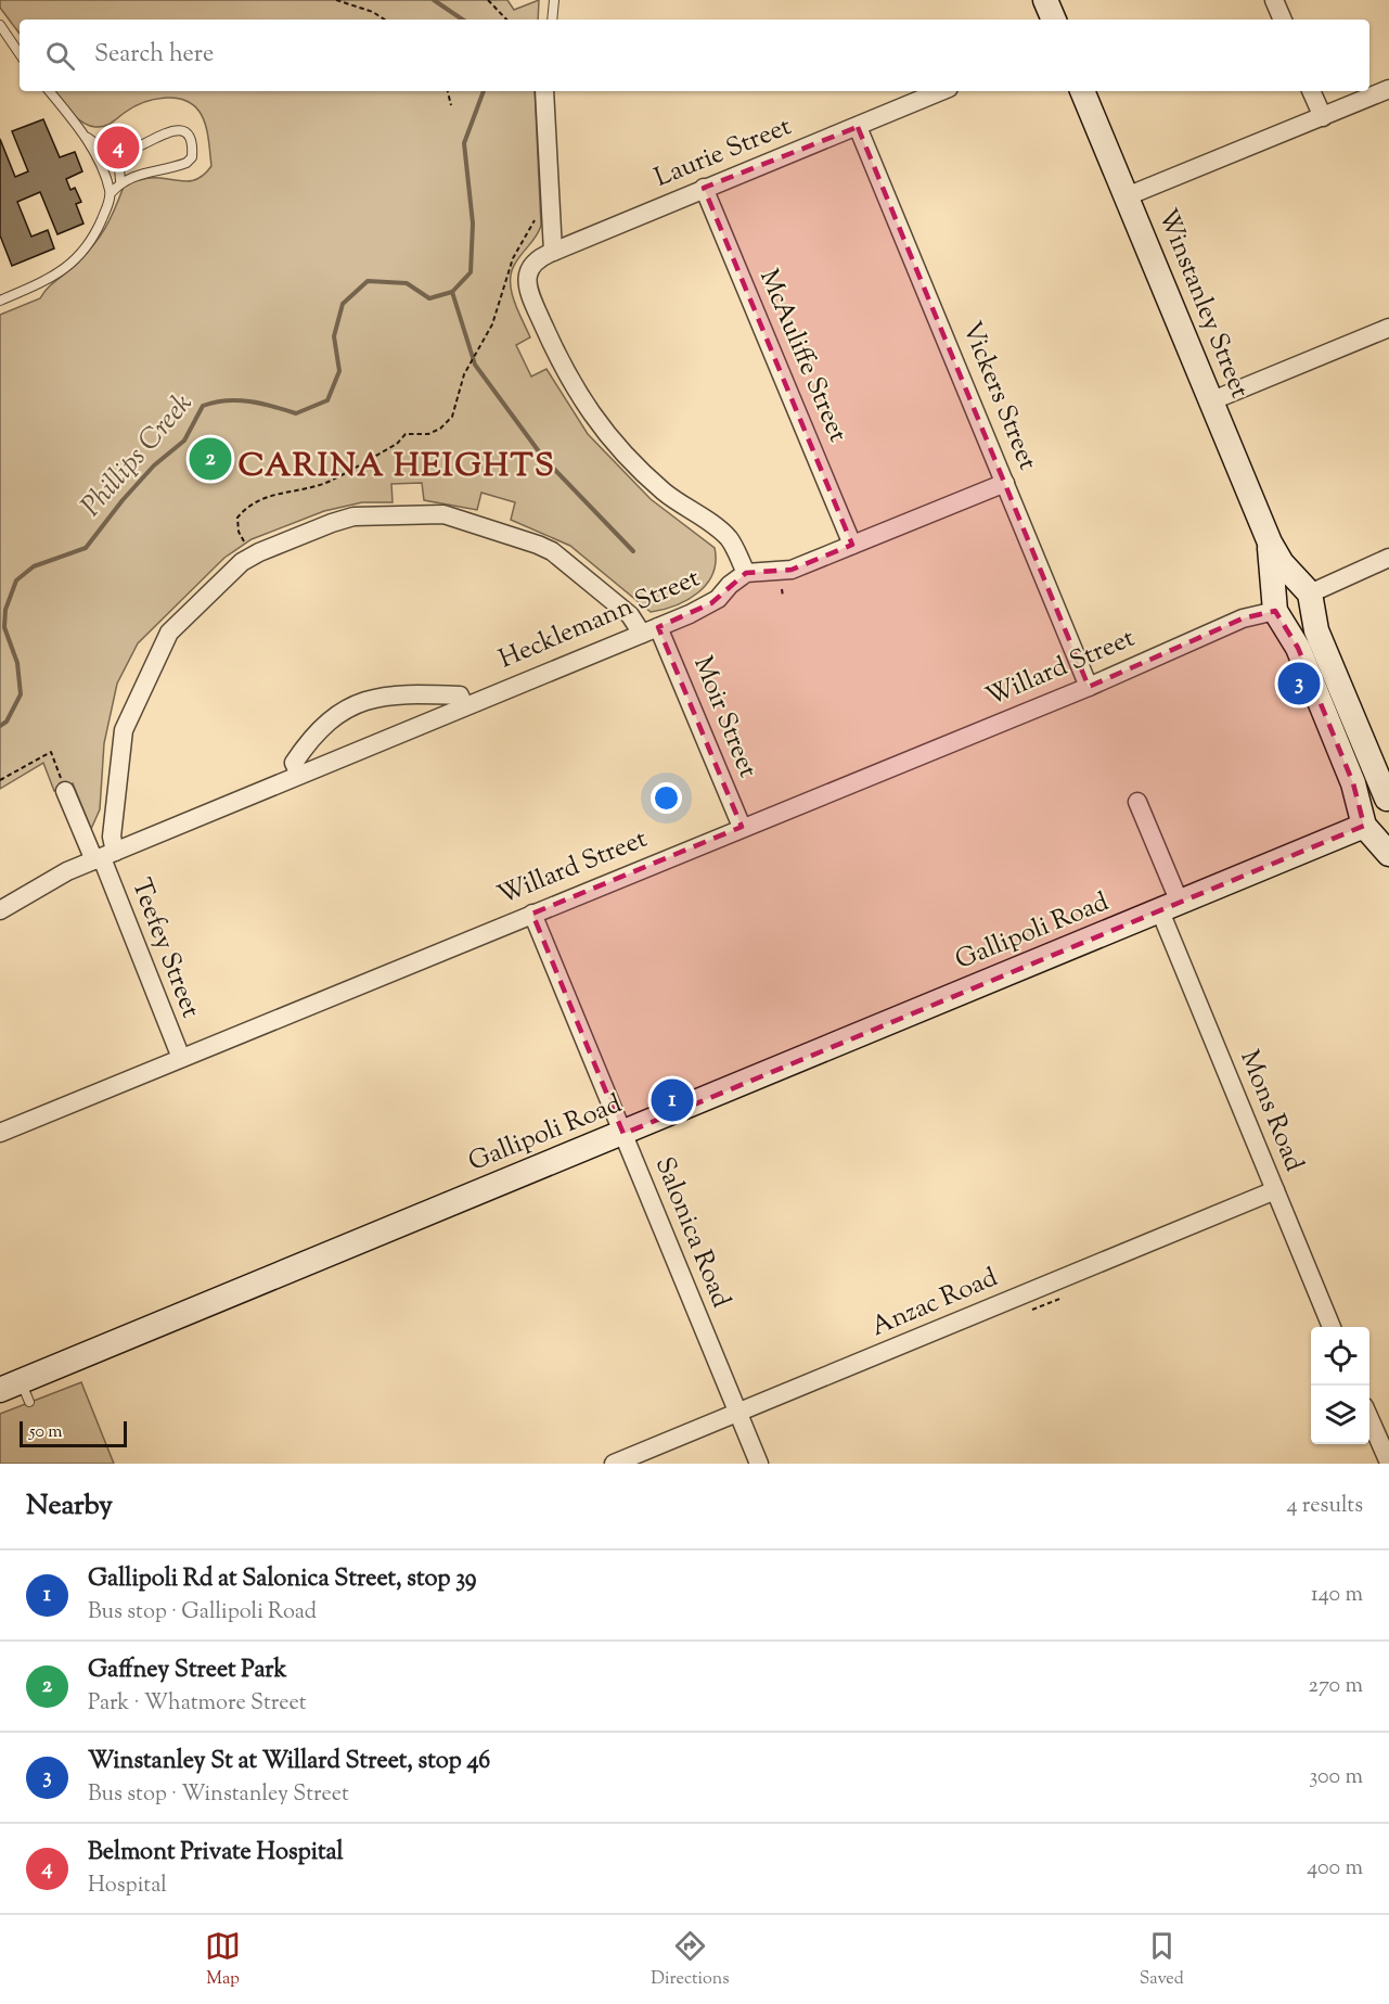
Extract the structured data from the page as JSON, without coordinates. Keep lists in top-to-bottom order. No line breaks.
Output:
{"streets":{"street":["Laurie Street","Winstanley Street","McAuliffe Street","Vickers Street","Hecklemann Street","Willard Street","Moir Street","Gallipoli Road","Teefey Street","Mons Road","Salonica Road","Anzac Road"]},"crossings":[["Laurie Street","McAuliffe Street"],["Laurie Street","Vickers Street"],["Laurie Street","Hecklemann Street"],["Winstanley Street","Willard Street"],["Winstanley Street","Gallipoli Road"],["Vickers Street","Willard Street"],["Hecklemann Street","Moir Street"],["Hecklemann Street","Teefey Street"],["Willard Street","Moir Street"],["Willard Street","Teefey Street"],["Willard Street","Salonica Road"],["Gallipoli Road","Mons Road"],["Gallipoli Road","Salonica Road"],["Mons Road","Anzac Road"],["Salonica Road","Anzac Road"]],"districts":["CARINA HEIGHTS"],"water":["Phillips Creek"],"scale_bar":"50 m","page":{"search":"Search here","pins":["4","2","3","1"],"scale":"50 m","heading":["Nearby","4 results"],"list":[{"mark":"1","name":"Gallipoli Rd at Salonica Street, stop 39","note":"Bus stop · Gallipoli Road","value":"140 m"},{"mark":"2","name":"Gaffney Street Park","note":"Park · Whatmore Street","value":"270 m"},{"mark":"3","name":"Winstanley St at Willard Street, stop 46","note":"Bus stop · Winstanley Street","value":"300 m"},{"mark":"4","name":"Belmont Private Hospital","note":"Hospital","value":"400 m"}],"nav":["Map","Directions","Saved"]}}
